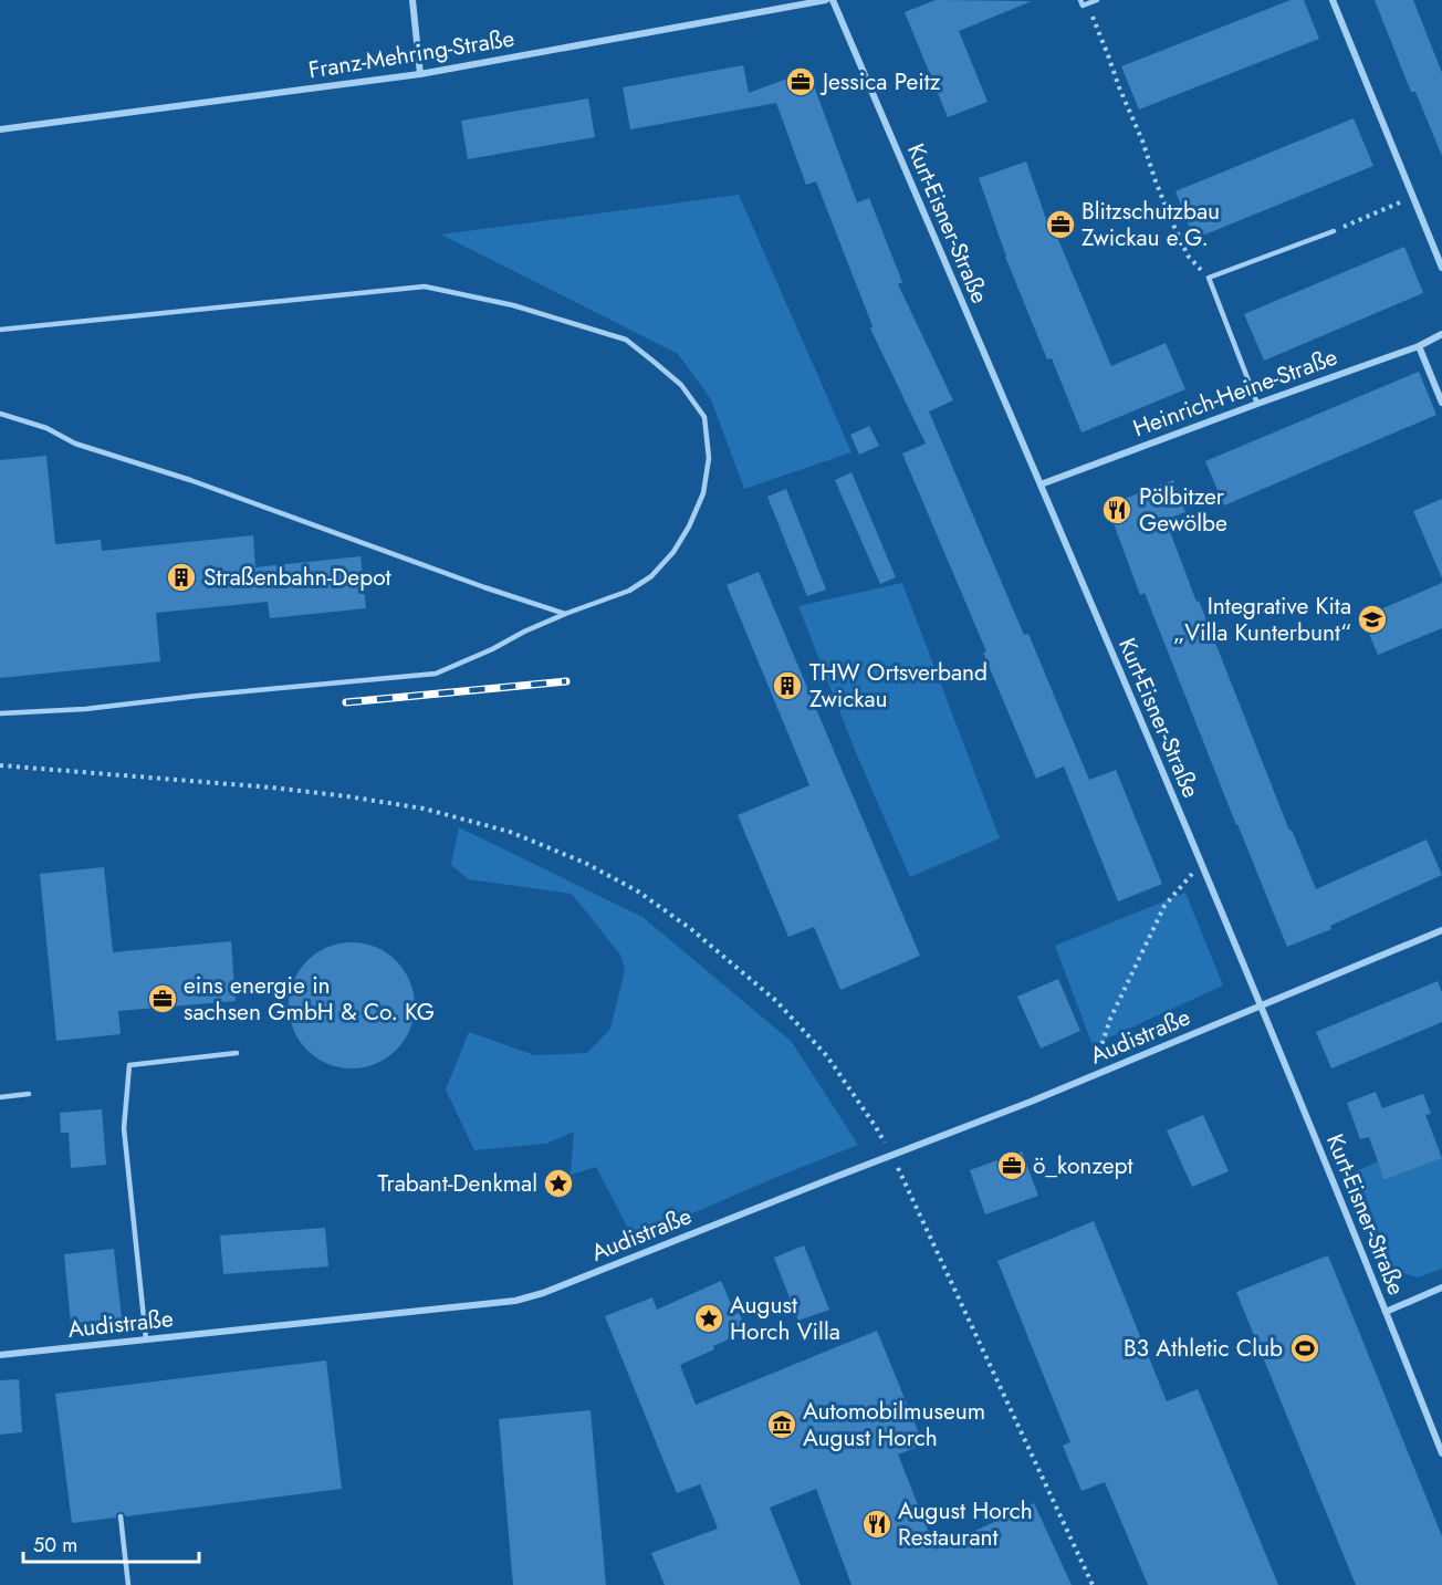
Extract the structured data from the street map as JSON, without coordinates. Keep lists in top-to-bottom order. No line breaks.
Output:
{"streets":{"street":["Franz-Mehring-Straße","Kurt-Eisner-Straße","Heinrich-Heine-Straße","Audistraße"]},"crossings":[["Kurt-Eisner-Straße","Heinrich-Heine-Straße"],["Kurt-Eisner-Straße","Audistraße"]],"places":{"office":["Jessica Peitz","Blitzschutzbau Zwickau e.G.","eins energie in sachsen GmbH & Co. KG","ö_konzept"],"restaurant":["Pölbitzer Gewölbe","August Horch Restaurant"],"building":["Straßenbahn-Depot","THW Ortsverband Zwickau"],"school or university":["Integrative Kita „Villa Kunterbunt“"],"place":["Trabant-Denkmal","August Horch Villa"],"sports":["B3 Athletic Club"],"museum":["Automobilmuseum August Horch"]},"scale_bar":"50 m"}
